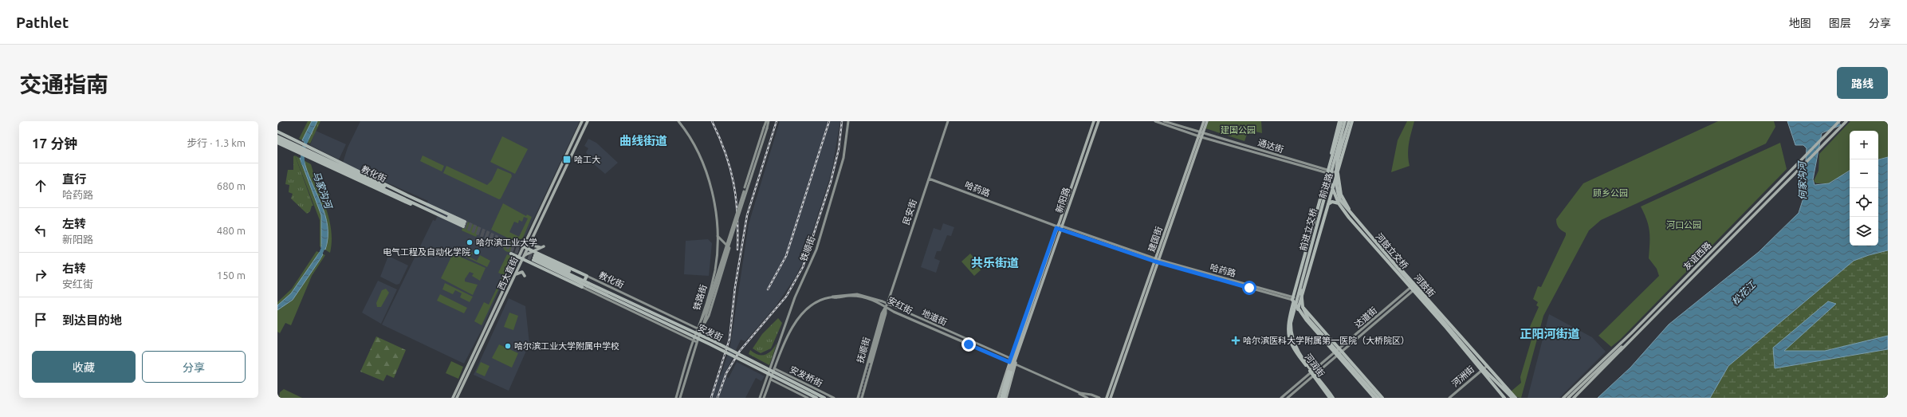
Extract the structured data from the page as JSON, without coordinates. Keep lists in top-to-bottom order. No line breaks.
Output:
{"streets":{"highway":["教化街","前进路","新阳路","前进立交桥","河鼓立交桥","河鼓街","安发街","河润街"],"main road":["通达街","哈药路","民安街","建国街","铁顺街","友谊西路","西大直街","铁路街","安红街","地道街","达道街","抚顺街","安发桥街","河洲街"]},"crossings":[["通达街","前进路"],["通达街","建国街"],["通达街","河鼓街"],["教化街","西大直街"],["教化街","铁路街"],["教化街","安发街"],["前进路","哈药路"],["前进路","河鼓街"],["前进路","河润街"],["哈药路","新阳路"],["哈药路","民安街"],["哈药路","建国街"],["新阳路","安红街"],["新阳路","地道街"],["民安街","安红街"],["民安街","地道街"],["民安街","抚顺街"],["铁顺街","安发桥街"],["河鼓街","达道街"],["河鼓街","河洲街"],["安红街","地道街"],["安红街","抚顺街"],["地道街","抚顺街"],["地道街","安发桥街"],["达道街","河润街"]],"districts":["曲线街道","共乐街道","正阳河街道"],"water":["何家沟河","马家沟河","松花江"],"parks":["建国公园","顾乡公园","河口公园"],"places":{"transit":["哈工大"],"other":["哈尔滨工业大学","电气工程及自动化学院","哈尔滨工业大学附属中学校"],"health":["哈尔滨医科大学附属第一医院（大桥院区）"]},"page":{"header":"Pathlet","nav":["地图","图层","分享"],"title":"交通指南","buttons":["路线",["收藏","分享"]],"heading":["17 分钟","步行 · 1.3 km"],"map_buttons":["+","−"],"list":[["直行","哈药路","680 m"],["左转","新阳路","480 m"],["右转","安红街","150 m"],"到达目的地"]}}
